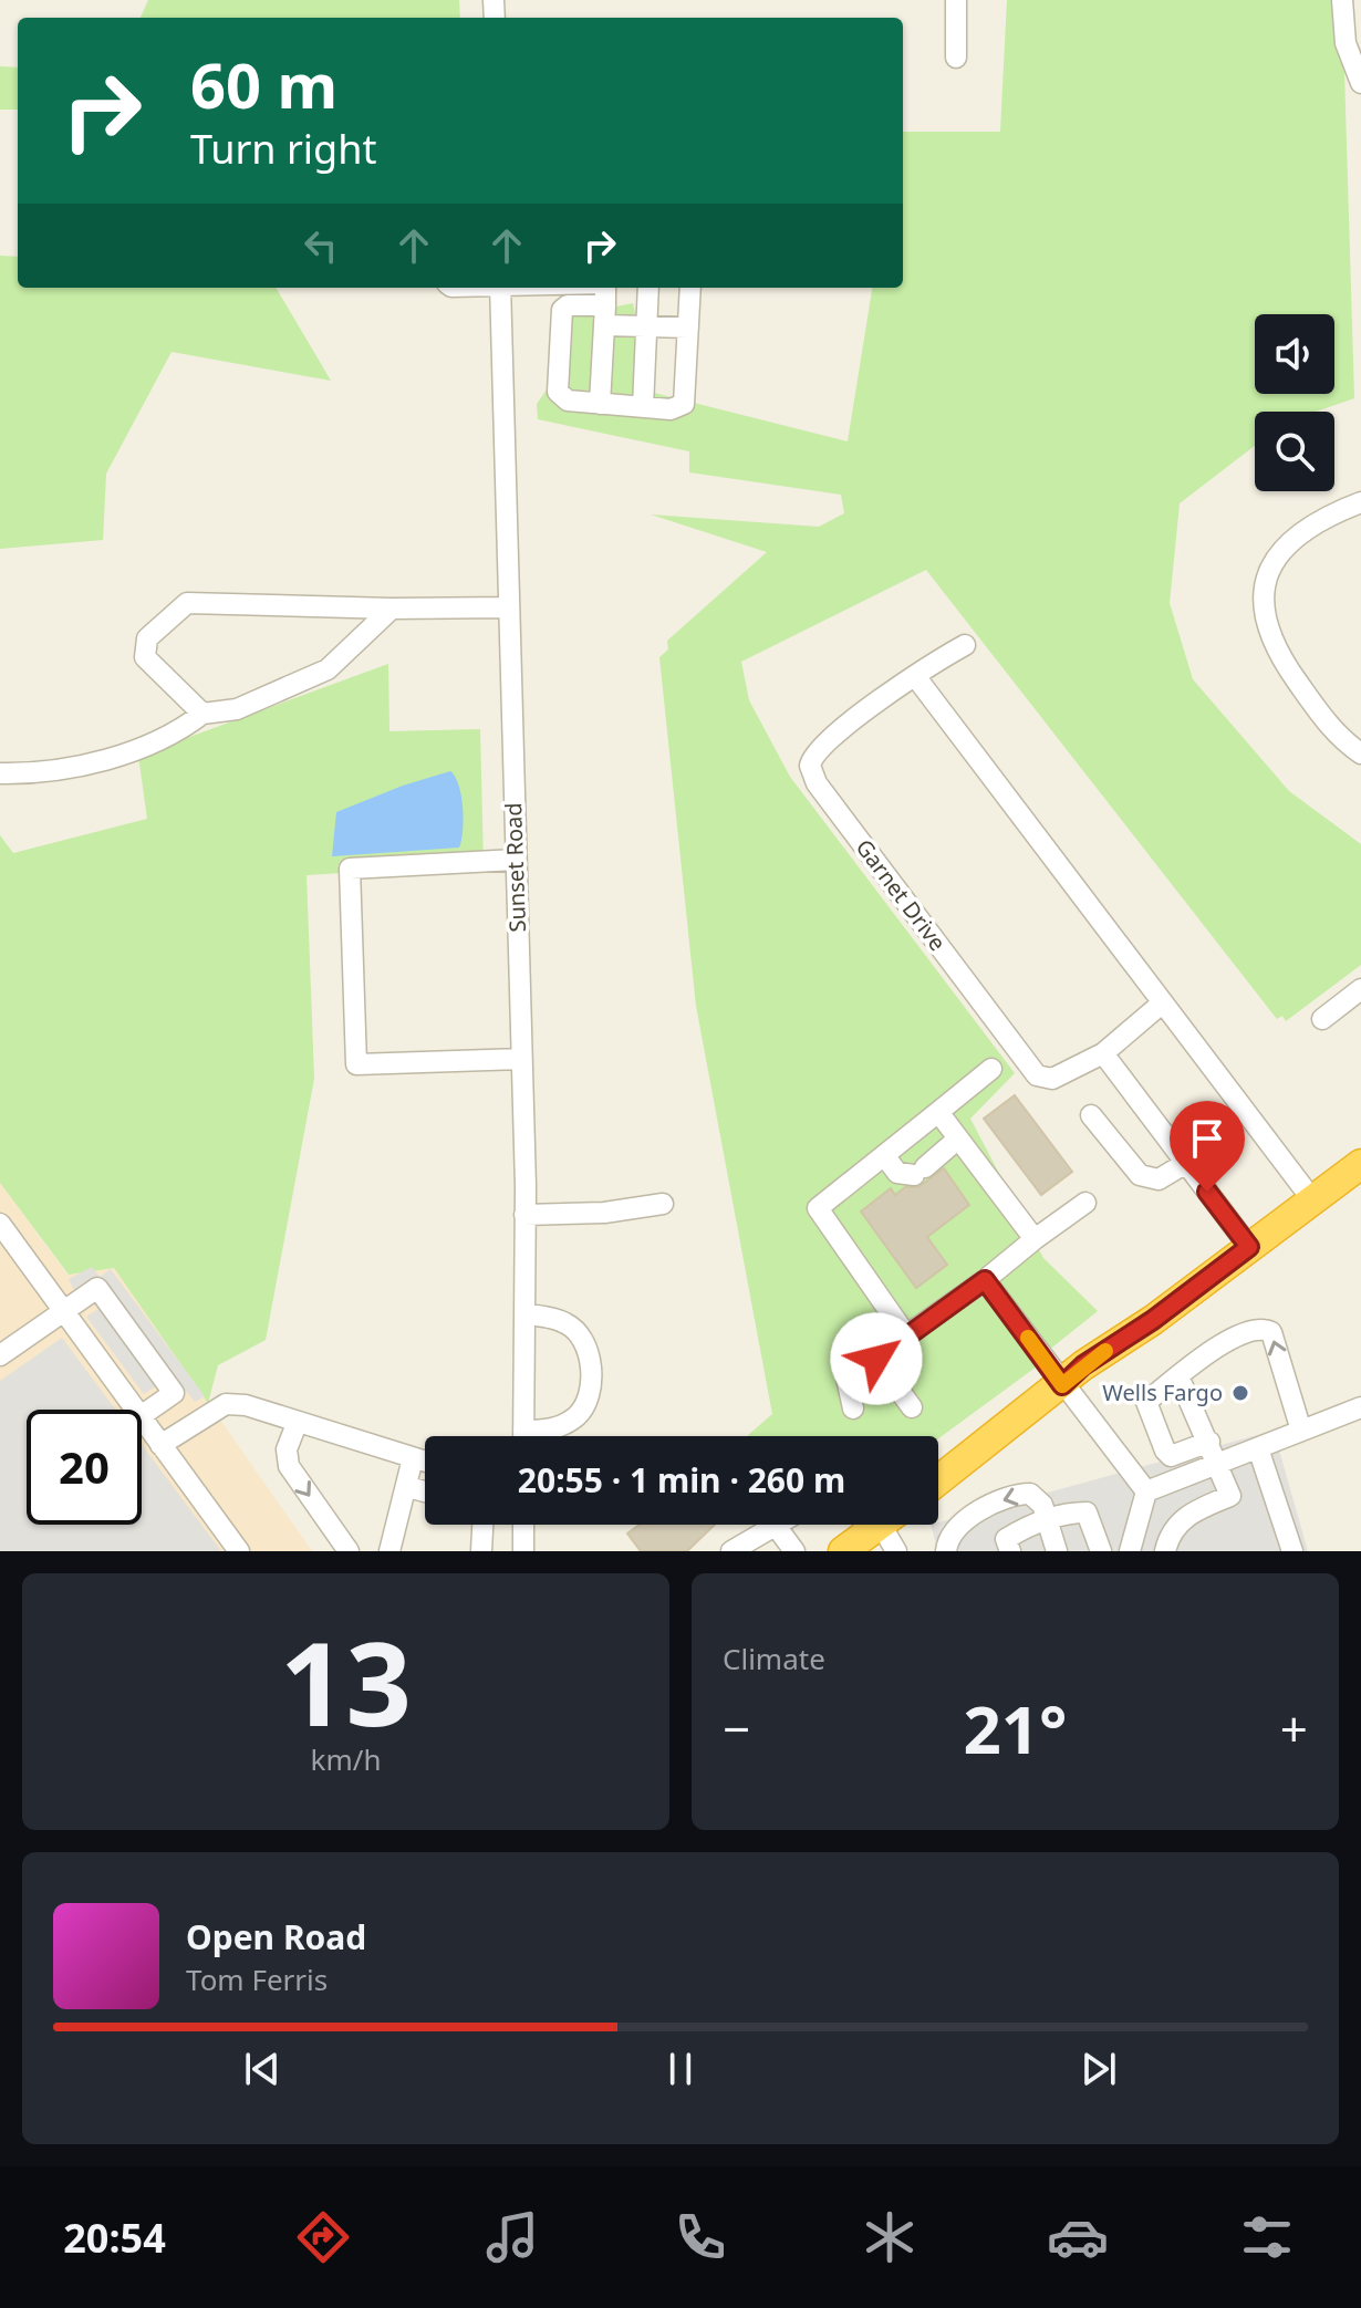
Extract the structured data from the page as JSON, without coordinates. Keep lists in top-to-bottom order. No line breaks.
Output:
{"streets":{"street":["Sunset Road","Garnet Drive"]},"places":["Wells Fargo"],"page":{"turn":["60 m","Turn right"],"limit":"20","trip":"20:55 · 1 min · 260 m","tile":[["13","km/h"],"Climate"],"heat":["−","21°","+"],"song":["Open Road","Tom Ferris"],"tabs":"20:54"}}
